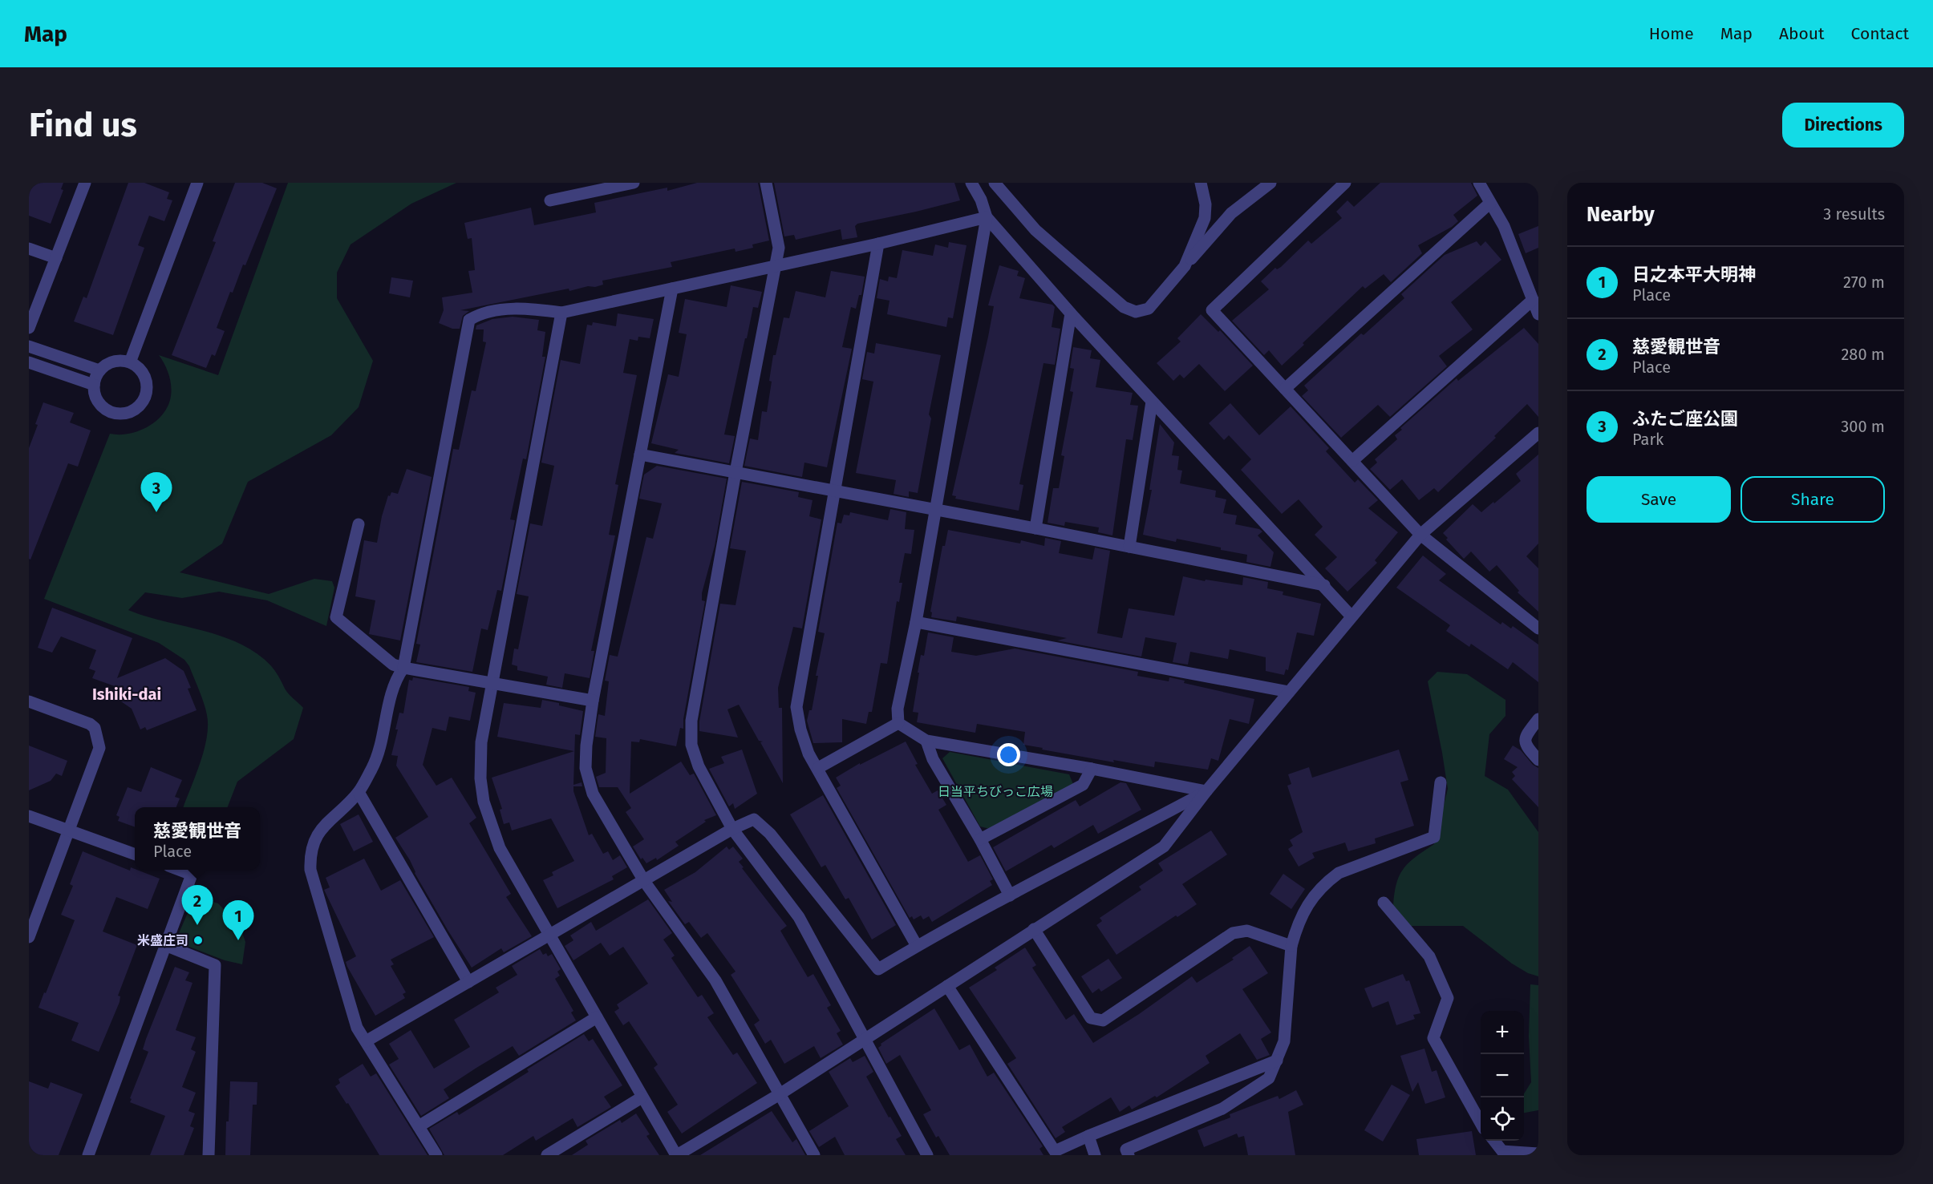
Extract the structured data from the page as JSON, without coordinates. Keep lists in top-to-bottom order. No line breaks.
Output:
{"districts":["Ishiki-dai"],"parks":["日当平ちびっこ広場"],"places":["米盛庄司"],"page":{"header":"Map","nav":["Home","Map","About","Contact"],"buttons":["Directions",["Save","Share"]],"title":"Find us","heading":["Nearby","3 results"],"list":[{"mark":"1","name":"日之本平大明神","note":"Place","value":"270 m"},{"mark":"2","name":"慈愛観世音","note":"Place","value":"280 m"},{"mark":"3","name":"ふたご座公園","note":"Park","value":"300 m"}],"pins":["3","2","1"],"popup":["慈愛観世音","Place"],"map_buttons":["+","−"]}}
